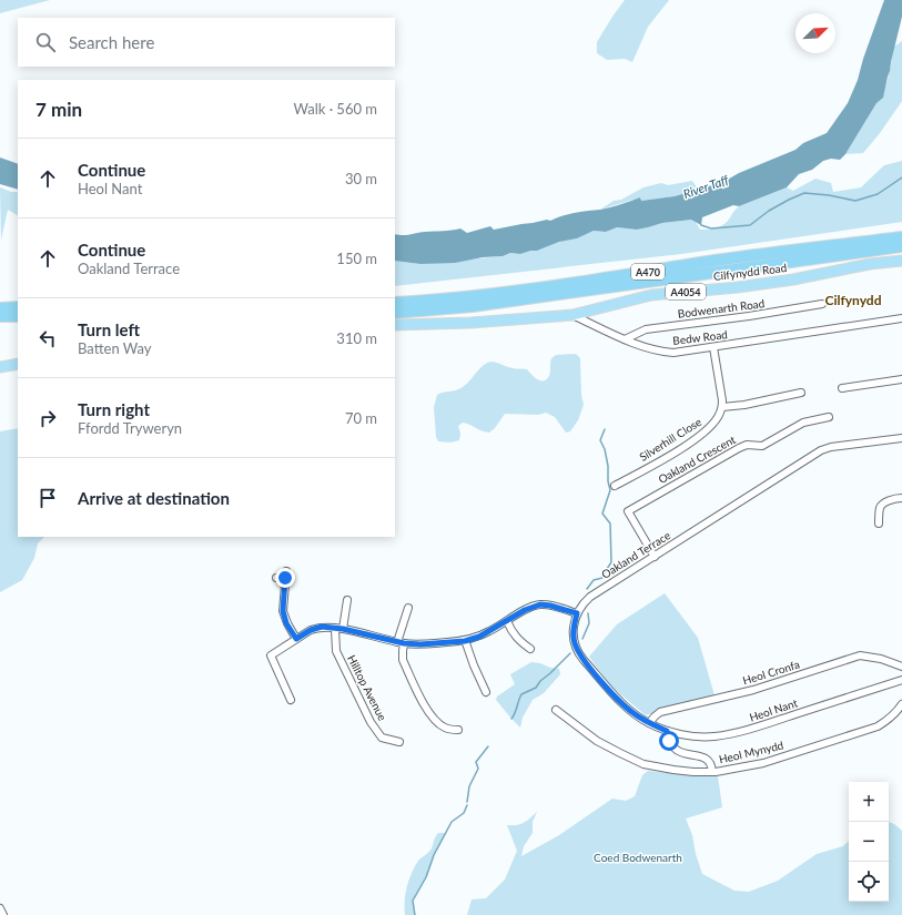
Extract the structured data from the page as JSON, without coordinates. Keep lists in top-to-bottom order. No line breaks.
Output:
{"streets":{"highway":["A470"],"main road":["Cilfynydd Road","A4054"],"street":["Bodwenarth Road","Bedw Road","Silverhill Close","Oakland Crescent","Oakland Terrace","Heol Cronfa","Hilltop Avenue","Heol Nant","Heol Mynydd"]},"crossings":[["Cilfynydd Road","Bedw Road"],["Bodwenarth Road","Bedw Road"],["Oakland Crescent","Oakland Terrace"],["Heol Cronfa","Heol Nant"]],"districts":["Cilfynydd"],"water":["River Taff"],"parks":["Coed Bodwenarth"],"north":"top right","page":{"search":"Search here","heading":["7 min","Walk · 560 m"],"list":[["Continue","Heol Nant","30 m"],["Continue","Oakland Terrace","150 m"],["Turn left","Batten Way","310 m"],["Turn right","Ffordd Tryweryn","70 m"],"Arrive at destination"],"map_buttons":["+","−"]}}
